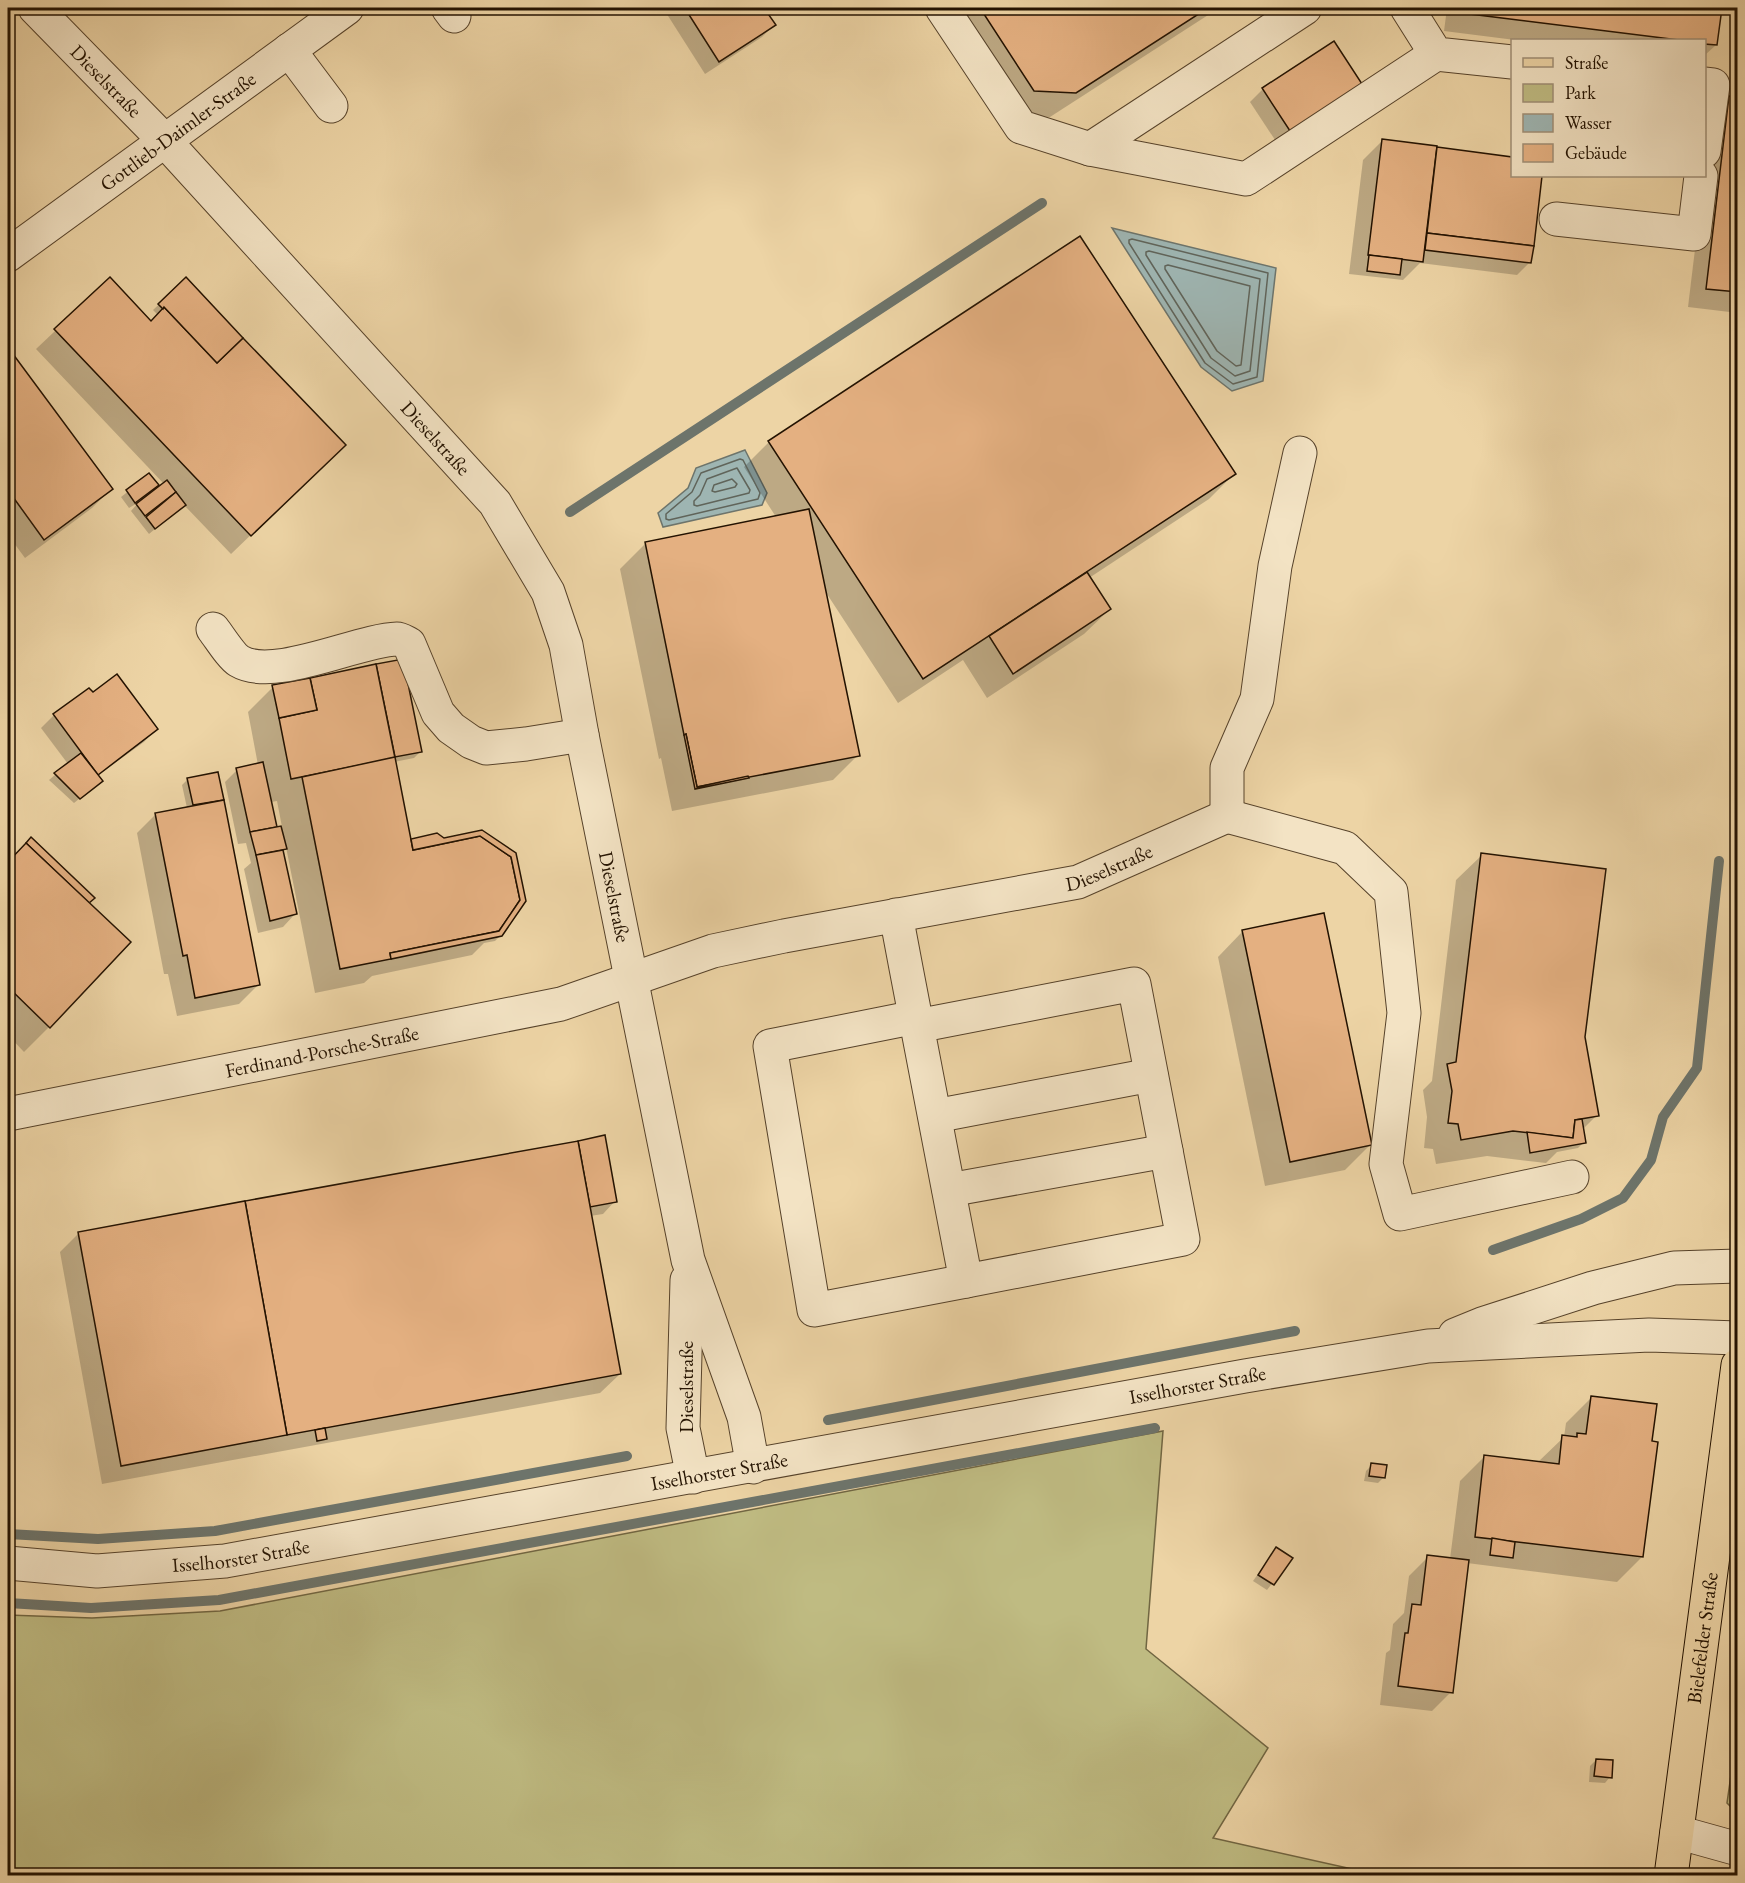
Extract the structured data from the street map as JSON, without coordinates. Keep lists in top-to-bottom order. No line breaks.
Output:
{"streets":{"main road":["Bielefelder Straße"],"street":["Dieselstraße","Gottlieb-Daimler-Straße","Ferdinand-Porsche-Straße","Isselhorster Straße"]},"crossings":[["Dieselstraße","Gottlieb-Daimler-Straße"],["Dieselstraße","Ferdinand-Porsche-Straße"],["Dieselstraße","Isselhorster Straße"]],"legend":["Straße","Park","Wasser","Gebäude"]}
